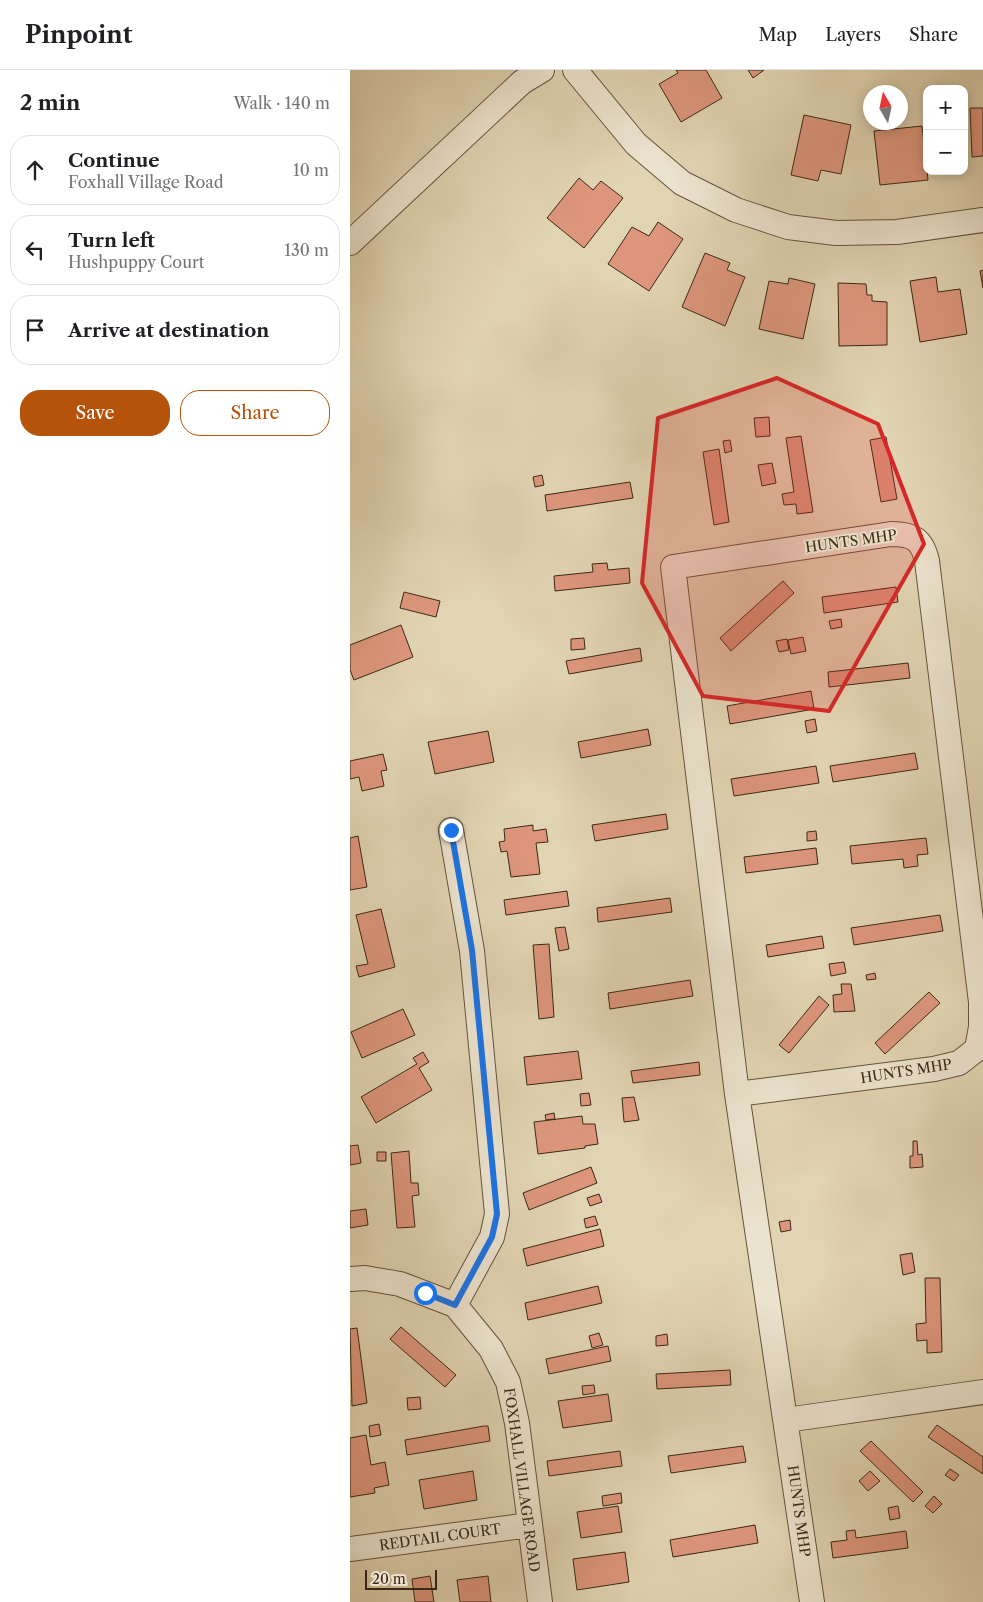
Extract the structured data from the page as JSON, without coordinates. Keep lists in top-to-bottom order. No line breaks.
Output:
{"streets":{"street":["HUNTS MHP","FOXHALL VILLAGE ROAD","REDTAIL COURT"]},"crossings":[["FOXHALL VILLAGE ROAD","REDTAIL COURT"]],"scale_bar":"20 m","north":"top","page":{"header":"Pinpoint","nav":["Map","Layers","Share"],"heading":["2 min","Walk · 140 m"],"map_buttons":["+","−"],"list":[["Continue","Foxhall Village Road","10 m"],["Turn left","Hushpuppy Court","130 m"],"Arrive at destination"],"buttons":["Save","Share"],"scale":"20 m"}}
